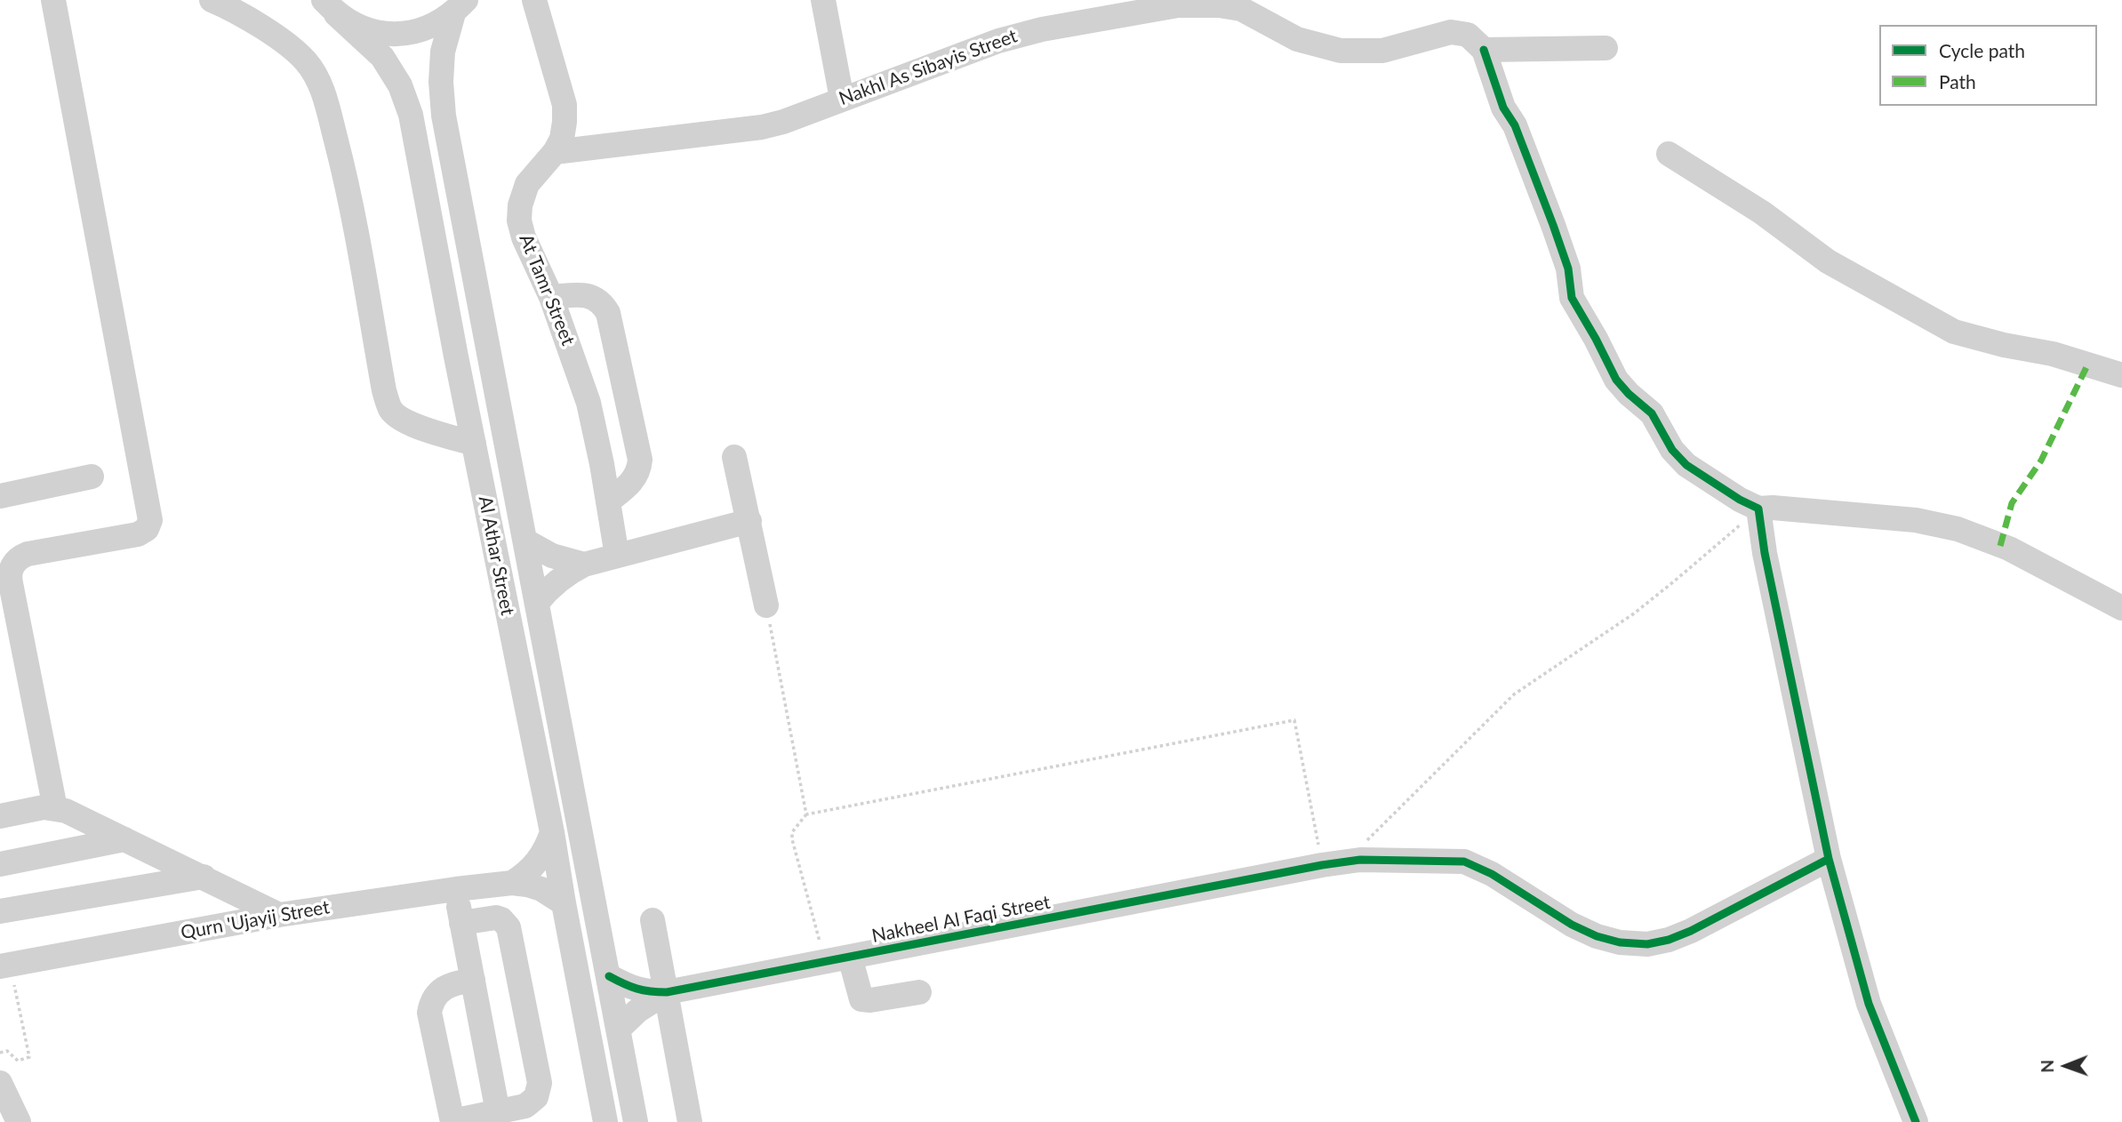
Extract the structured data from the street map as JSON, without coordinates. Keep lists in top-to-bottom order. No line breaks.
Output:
{"streets":{"street":["Nakhl As Sibayis Street","At Tamr Street","Al Athar Street","Nakheel Al Faqi Street","Qurn 'Ujayij Street"]},"crossings":[["Nakhl As Sibayis Street","At Tamr Street"],["Al Athar Street","Nakheel Al Faqi Street"],["Al Athar Street","Qurn 'Ujayij Street"]],"legend":["Cycle path","Path"],"north":"left"}
